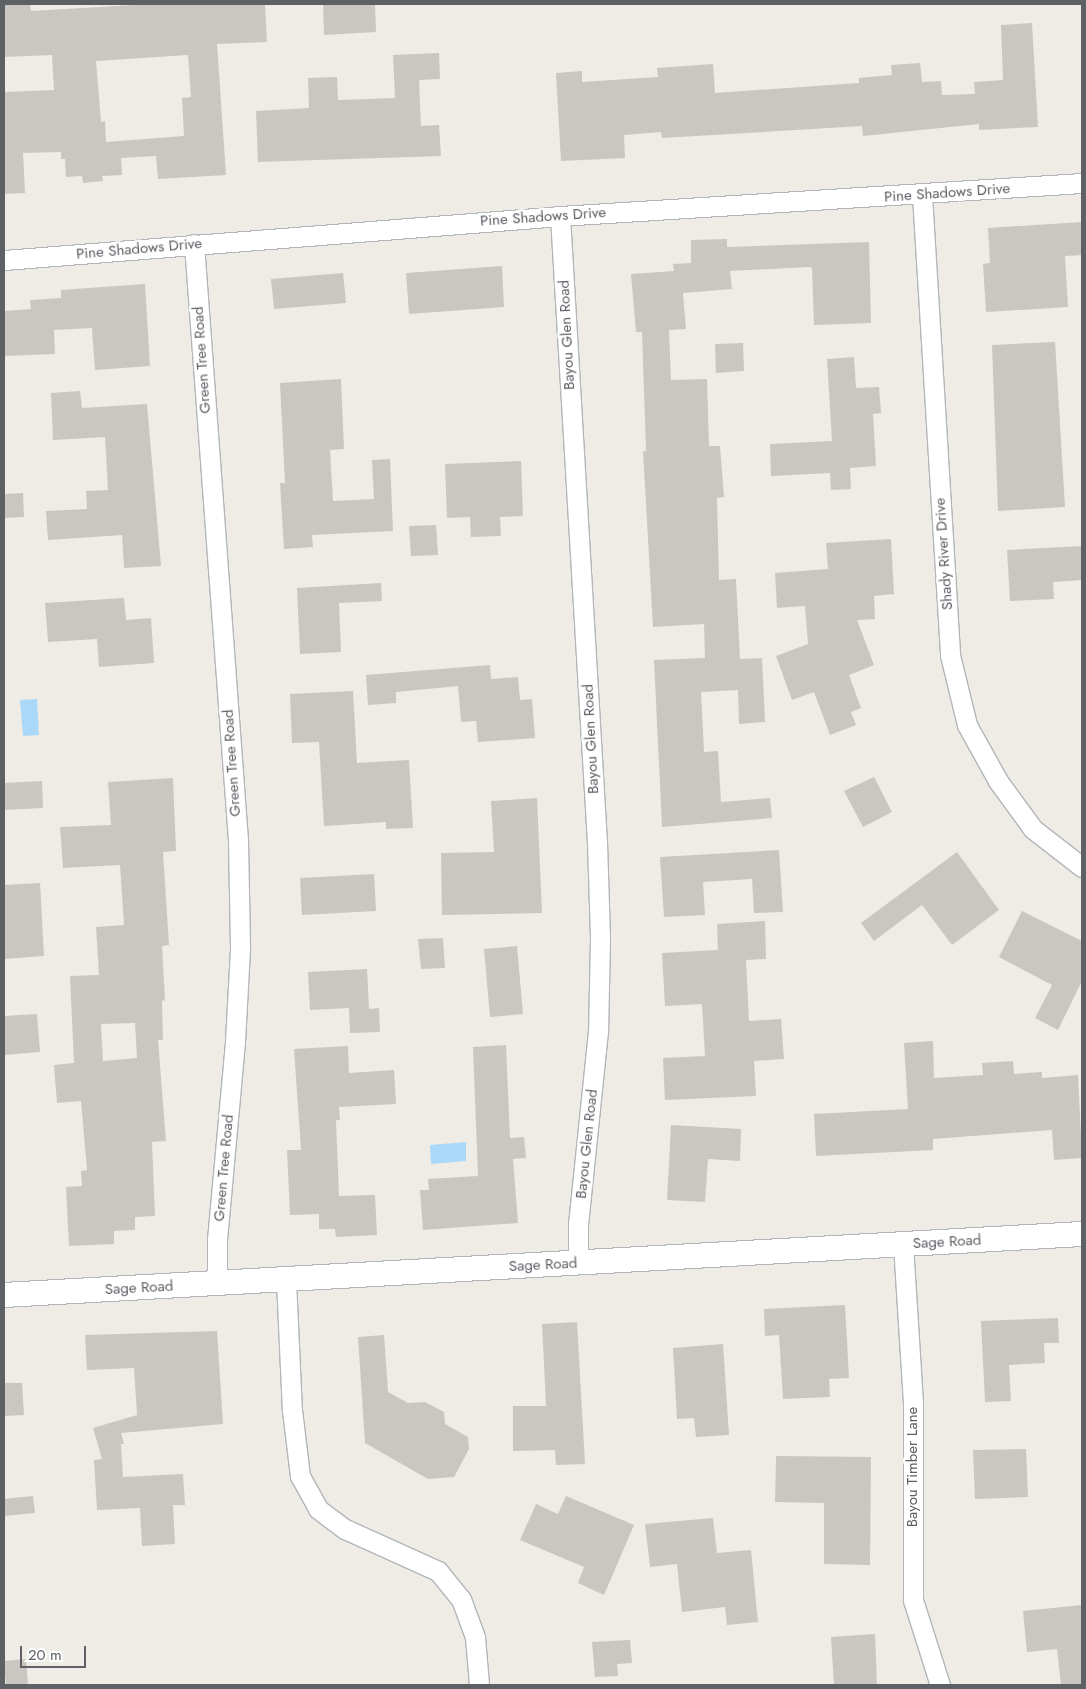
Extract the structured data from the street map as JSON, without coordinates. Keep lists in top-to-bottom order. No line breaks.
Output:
{"streets":{"street":["Pine Shadows Drive","Bayou Glen Road","Green Tree Road","Shady River Drive","Sage Road","Bayou Timber Lane"]},"crossings":[["Pine Shadows Drive","Bayou Glen Road"],["Pine Shadows Drive","Green Tree Road"],["Pine Shadows Drive","Shady River Drive"],["Bayou Glen Road","Sage Road"],["Green Tree Road","Sage Road"],["Sage Road","Bayou Timber Lane"]],"scale_bar":"20 m"}
